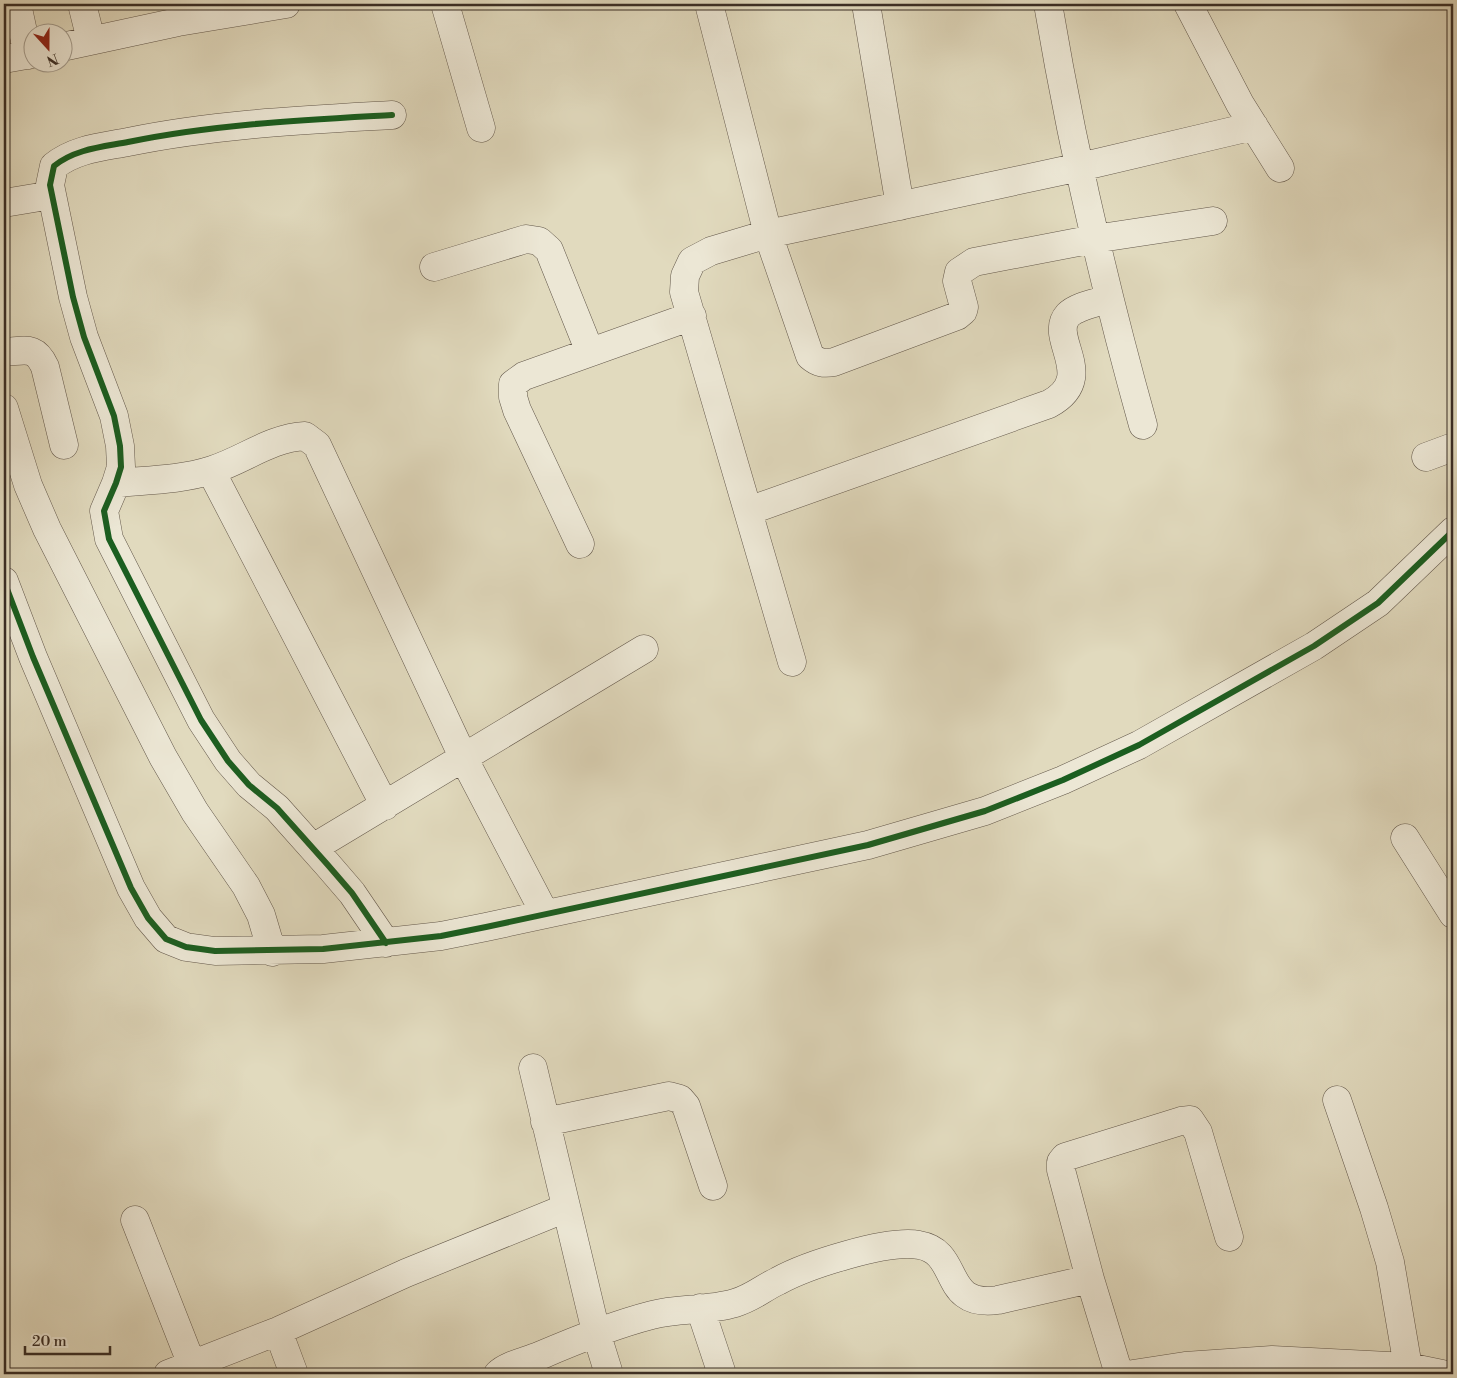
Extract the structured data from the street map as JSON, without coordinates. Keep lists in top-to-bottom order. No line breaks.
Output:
{"scale_bar":"20 m","north":"bottom"}
